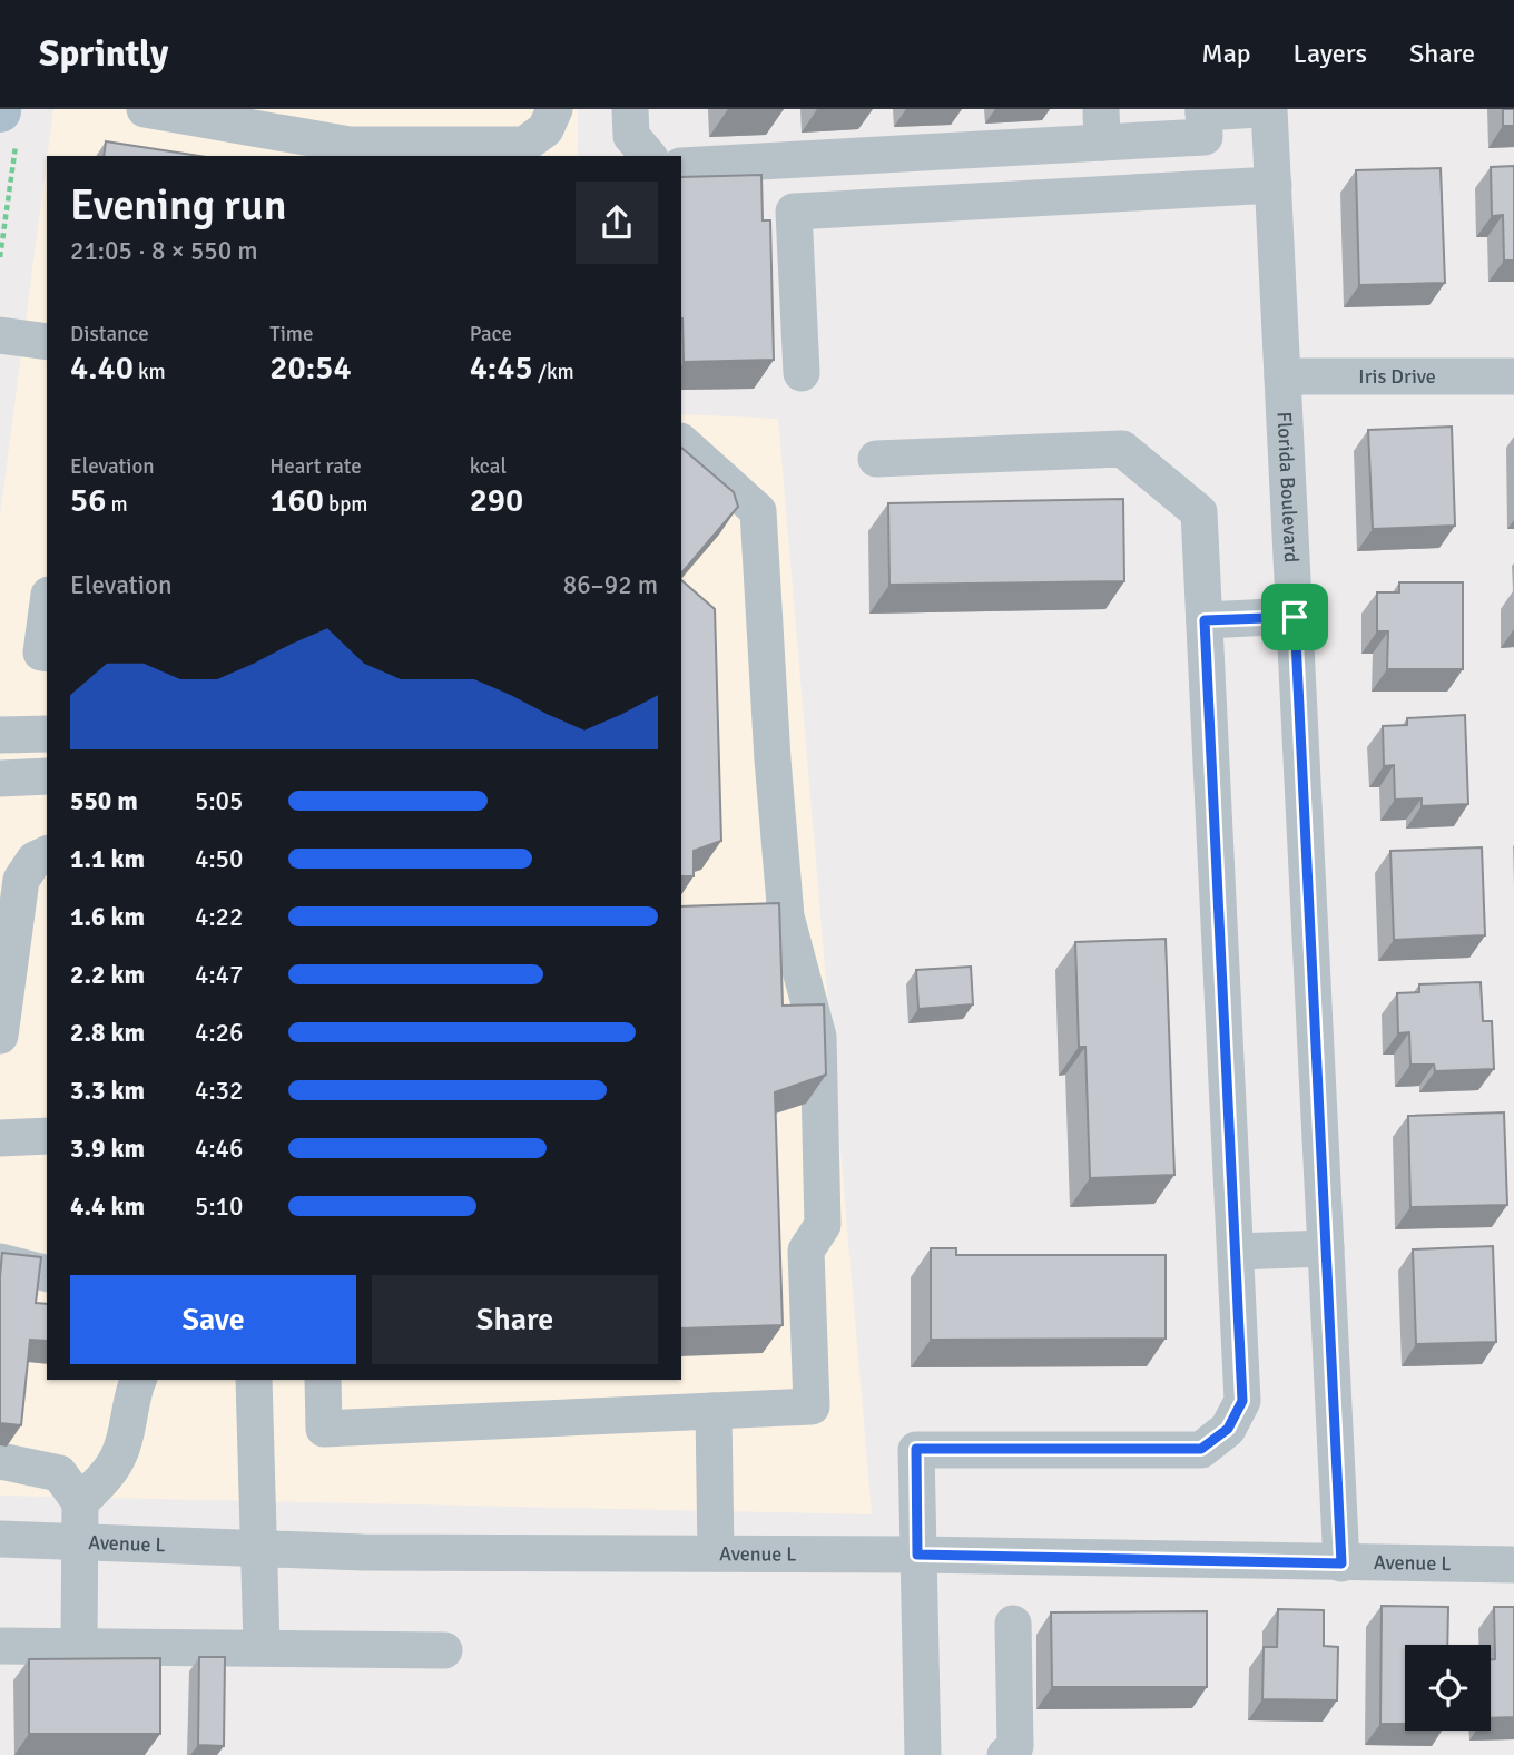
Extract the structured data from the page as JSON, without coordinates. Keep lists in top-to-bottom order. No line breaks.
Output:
{"streets":{"street":["Iris Drive","Florida Boulevard","Avenue L"]},"crossings":[["Iris Drive","Florida Boulevard"],["Florida Boulevard","Avenue L"]],"page":{"header":"Sprintly","nav":["Map","Layers","Share"],"heading":["Evening run","21:05 · 8 × 550 m"],"stats":[["Distance","4.40 km"],["Time","20:54"],["Pace","4:45 /km"],["Elevation","56 m"],["Heart rate","160 bpm"],["kcal","290"]],"chart":["Elevation","86–92 m"],"list":[{"name":"550 m","note":"5:05"},{"name":"1.1 km","note":"4:50"},{"name":"1.6 km","note":"4:22"},{"name":"2.2 km","note":"4:47"},{"name":"2.8 km","note":"4:26"},{"name":"3.3 km","note":"4:32"},{"name":"3.9 km","note":"4:46"},{"name":"4.4 km","note":"5:10"}],"buttons":["Save","Share"]}}
